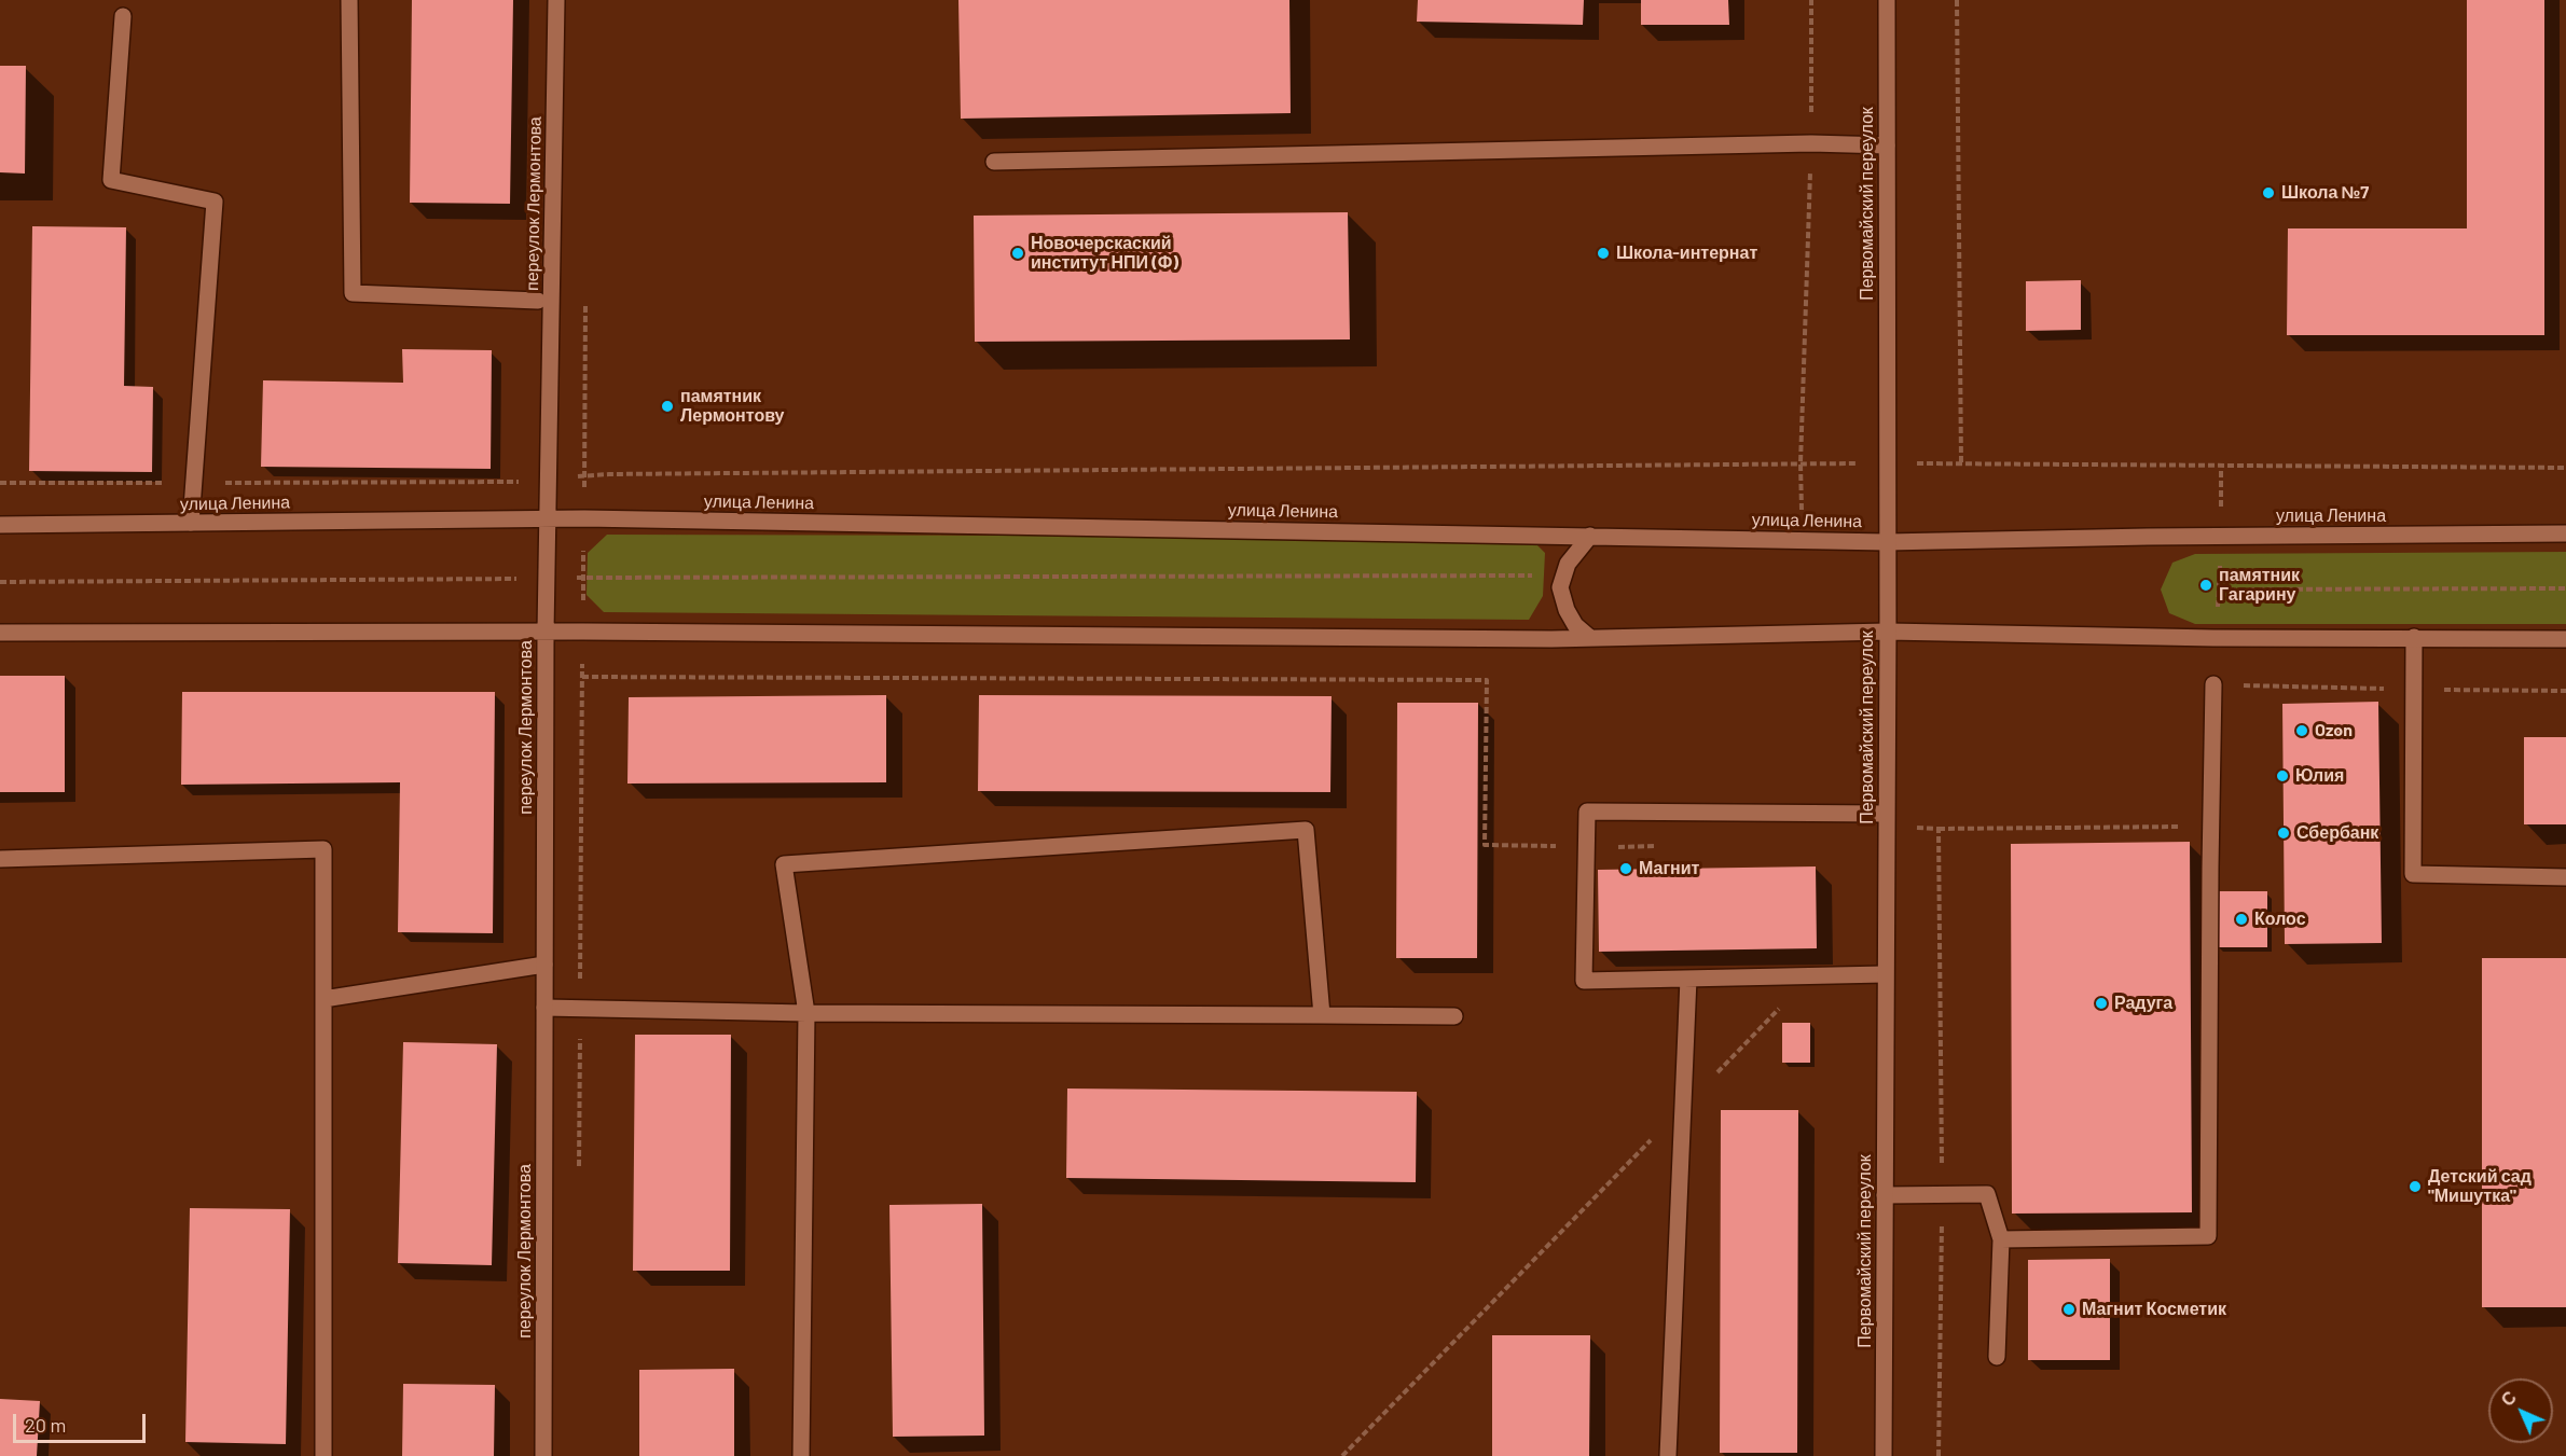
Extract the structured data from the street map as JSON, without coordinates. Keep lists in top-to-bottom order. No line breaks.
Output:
{"streets":{"street":["переулок Лермонтова","Первомайский переулок","улица Ленина"]},"crossings":[["переулок Лермонтова","улица Ленина"],["Первомайский переулок","улица Ленина"]],"places":["Школа №7","Новочерскаский институт НПИ (Ф)","Школа-интернат","памятник Лермонтову","памятник Гагарину","Ozon","Юлия","Сбербанк","Магнит","Колос","Радуга","Детский сад \"Мишутка\"","Магнит Косметик"],"scale_bar":"20 m","north":"top left"}
